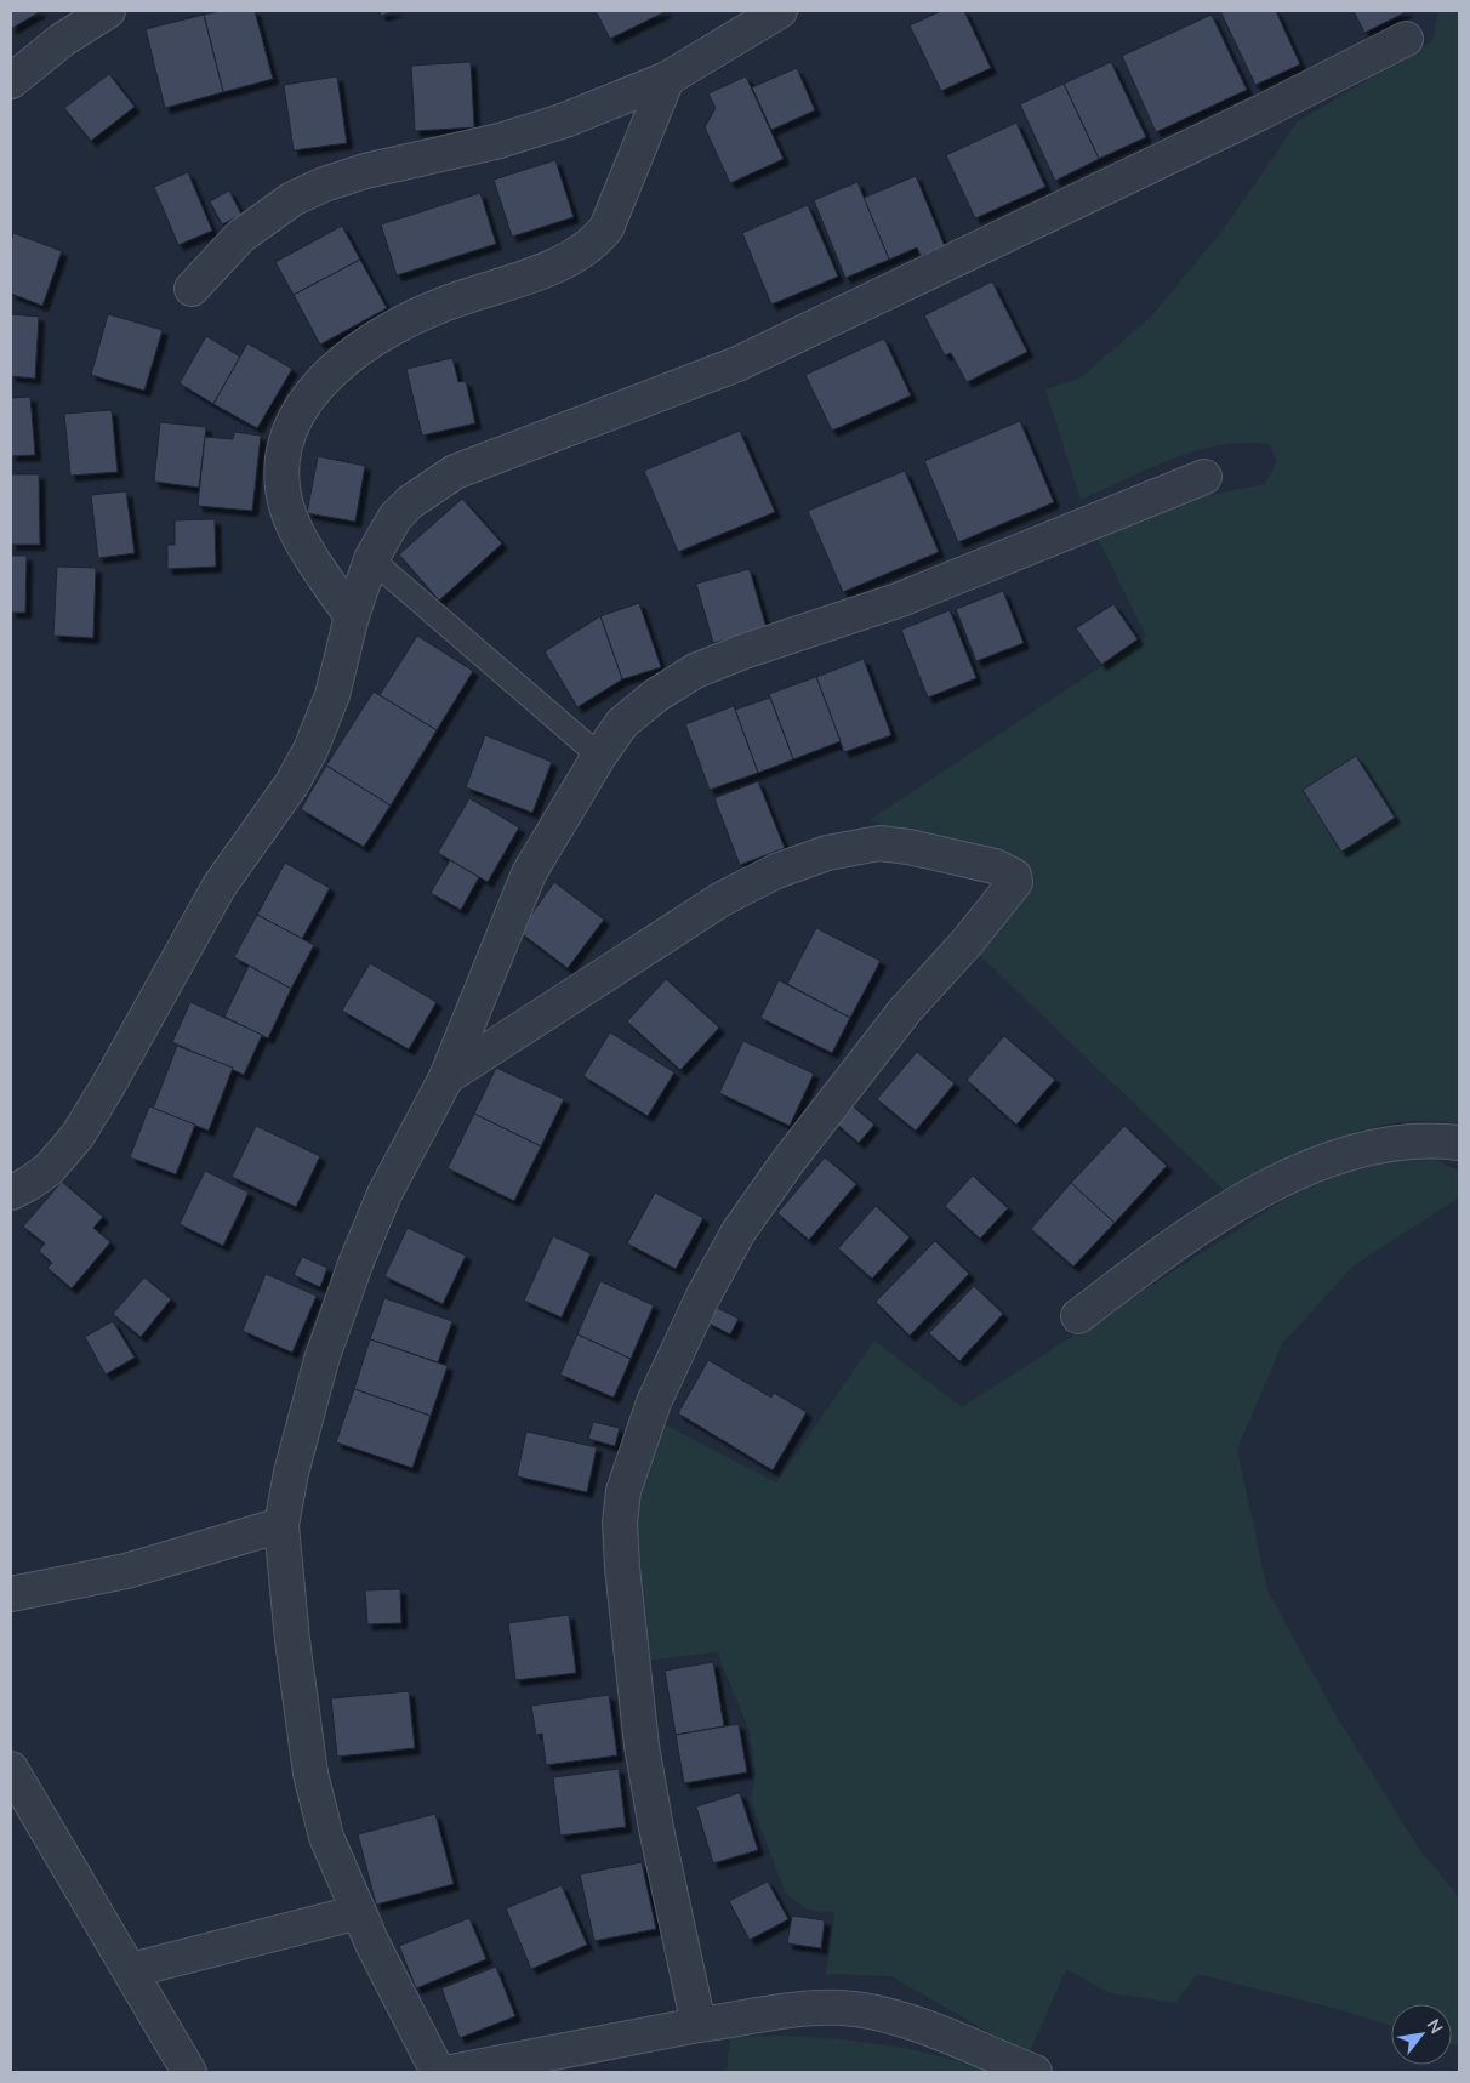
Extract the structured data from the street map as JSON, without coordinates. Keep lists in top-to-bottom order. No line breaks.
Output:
{"north":"top right"}
